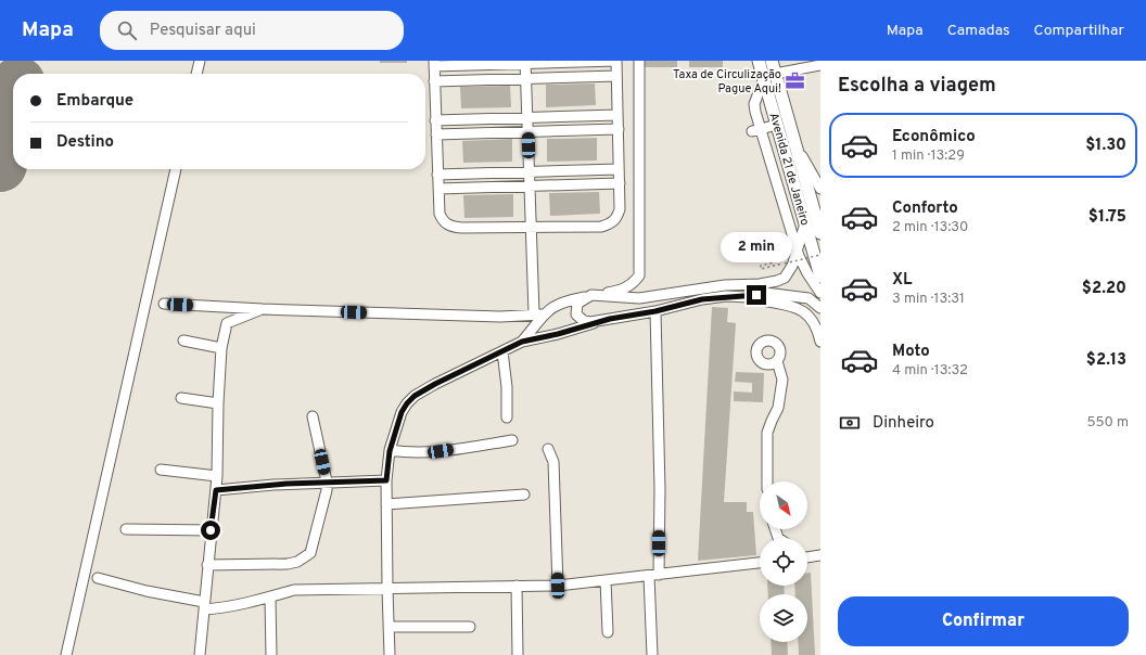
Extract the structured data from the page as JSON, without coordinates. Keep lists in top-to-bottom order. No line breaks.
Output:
{"streets":{"main road":["Avenida 21 de Janeiro"]},"places":{"office":["Taxa de Circulização Pague Aqui!"]},"north":"bottom right","page":{"header":"Mapa","search":"Pesquisar aqui","nav":["Mapa","Camadas","Compartilhar"],"heading":"Escolha a viagem","banner":["Embarque","Destino"],"list":[{"name":"Econômico","note":"1 min · 13:29","value":"$1.30"},{"name":"Conforto","note":"2 min · 13:30","value":"$1.75"},{"name":"XL","note":"3 min · 13:31","value":"$2.20"},{"name":"Moto","note":"4 min · 13:32","value":"$2.13"}],"bubble":"2 min","pay":["Dinheiro","550 m"],"buttons":"Confirmar"}}
